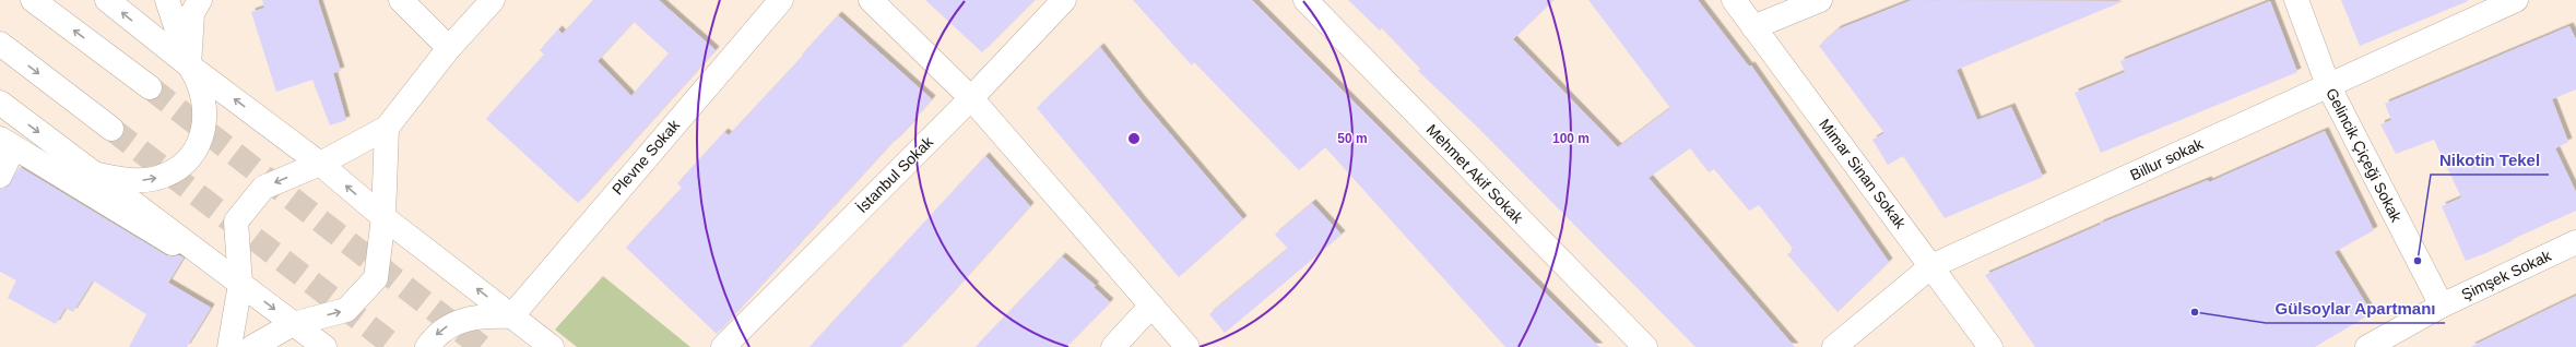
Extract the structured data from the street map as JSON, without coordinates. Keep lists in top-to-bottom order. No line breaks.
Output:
{"streets":{"main road":["Gelincik Çiçeği Sokak","Plevne Sokak","Billur sokak","Mehmet Akif Sokak","Mimar Sinan Sokak","İstanbul Sokak","Şimşek Sokak"]},"crossings":[["Gelincik Çiçeği Sokak","Billur sokak"],["Gelincik Çiçeği Sokak","Şimşek Sokak"],["Billur sokak","Mimar Sinan Sokak"]],"places":["Nikotin Tekel","Gülsoylar Apartmanı"],"rings":["50 m","100 m"]}
